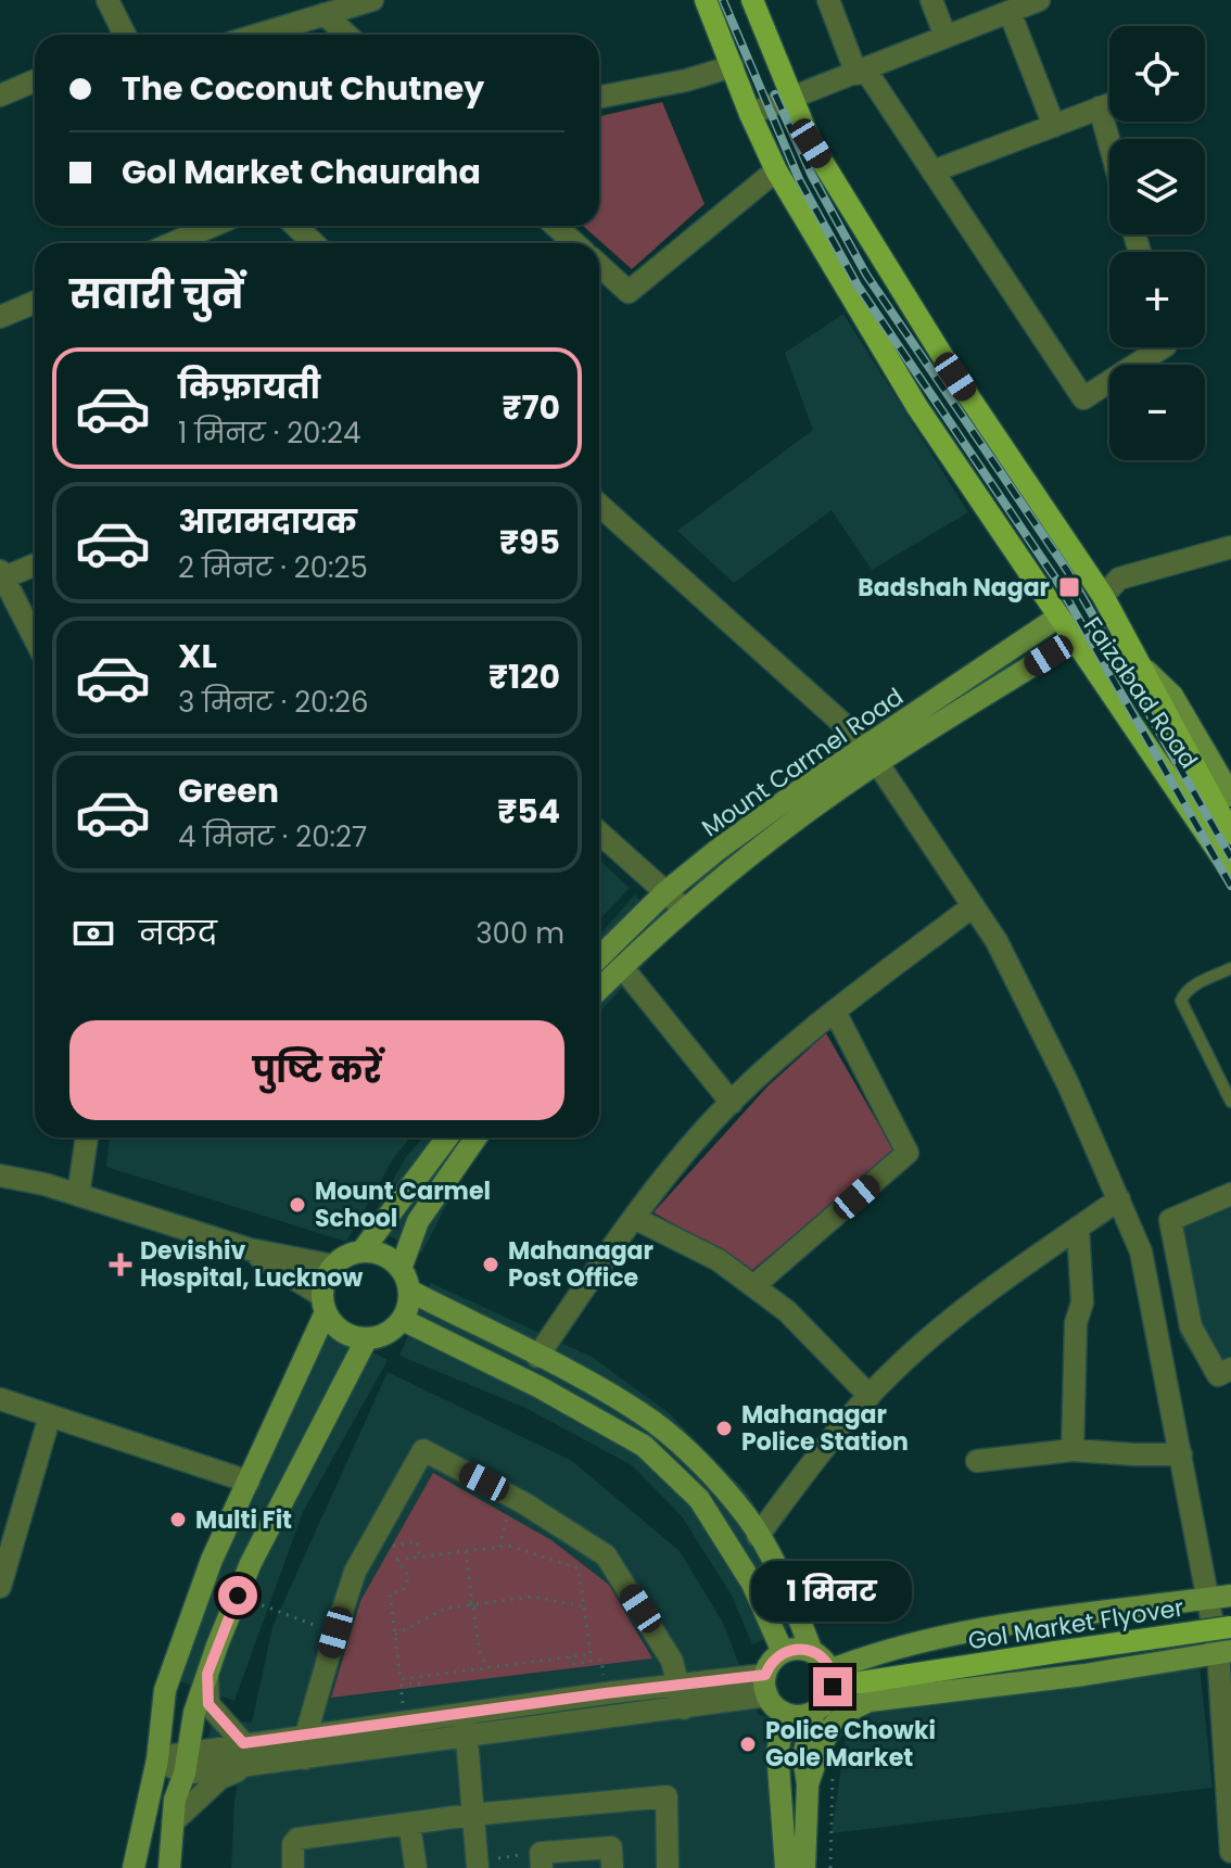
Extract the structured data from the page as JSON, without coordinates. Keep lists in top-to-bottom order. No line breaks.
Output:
{"streets":{"main road":["Faizabad Road","Gol Market Flyover"],"street":["Mount Carmel Road"]},"crossings":[["Faizabad Road","Mount Carmel Road"]],"places":{"transit":["Badshah Nagar"],"other":["Mount Carmel School","Mahanagar Post Office","Mahanagar Police Station","Multi Fit","Police Chowki Gole Market"],"health":["Devishiv Hospital, Lucknow"]},"page":{"map_buttons":["+","−"],"banner":["The Coconut Chutney","Gol Market Chauraha"],"heading":"सवारी चुनें","list":[{"name":"किफ़ायती","note":"1 मिनट · 20:24","value":"₹70"},{"name":"आरामदायक","note":"2 मिनट · 20:25","value":"₹95"},{"name":"XL","note":"3 मिनट · 20:26","value":"₹120"},{"name":"Green","note":"4 मिनट · 20:27","value":"₹54"}],"pay":["नकद","300 m"],"buttons":"पुष्टि करें","bubble":"1 मिनट"}}
